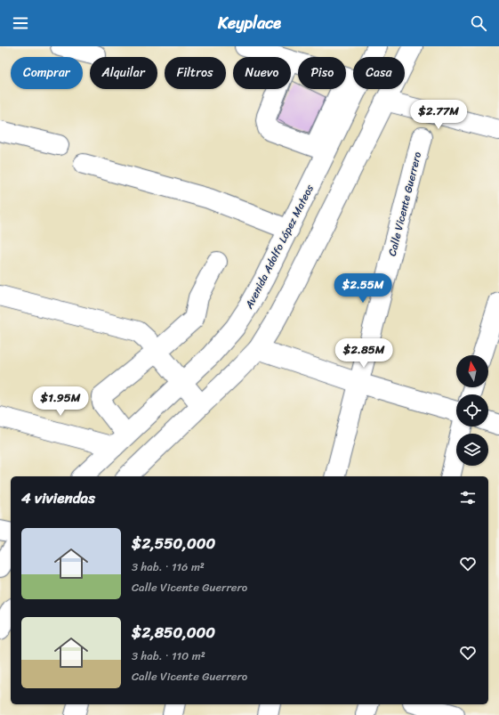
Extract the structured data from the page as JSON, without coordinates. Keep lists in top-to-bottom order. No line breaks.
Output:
{"streets":{"street":["Calle Vicente Guerrero","Avenida Adolfo López Mateos"]},"north":"top","page":{"header":"Keyplace","chip":["Comprar","Alquilar","Filtros","Nuevo","Piso","Casa"],"price":["$2.77M","$2.55M","$2.85M","$1.95M"],"heading":"4 viviendas","list":[{"name":"$2,550,000","note":"3 hab. · 116 m² · Calle Vicente Guerrero"},{"name":"$2,850,000","note":"3 hab. · 110 m² · Calle Vicente Guerrero"}]}}
